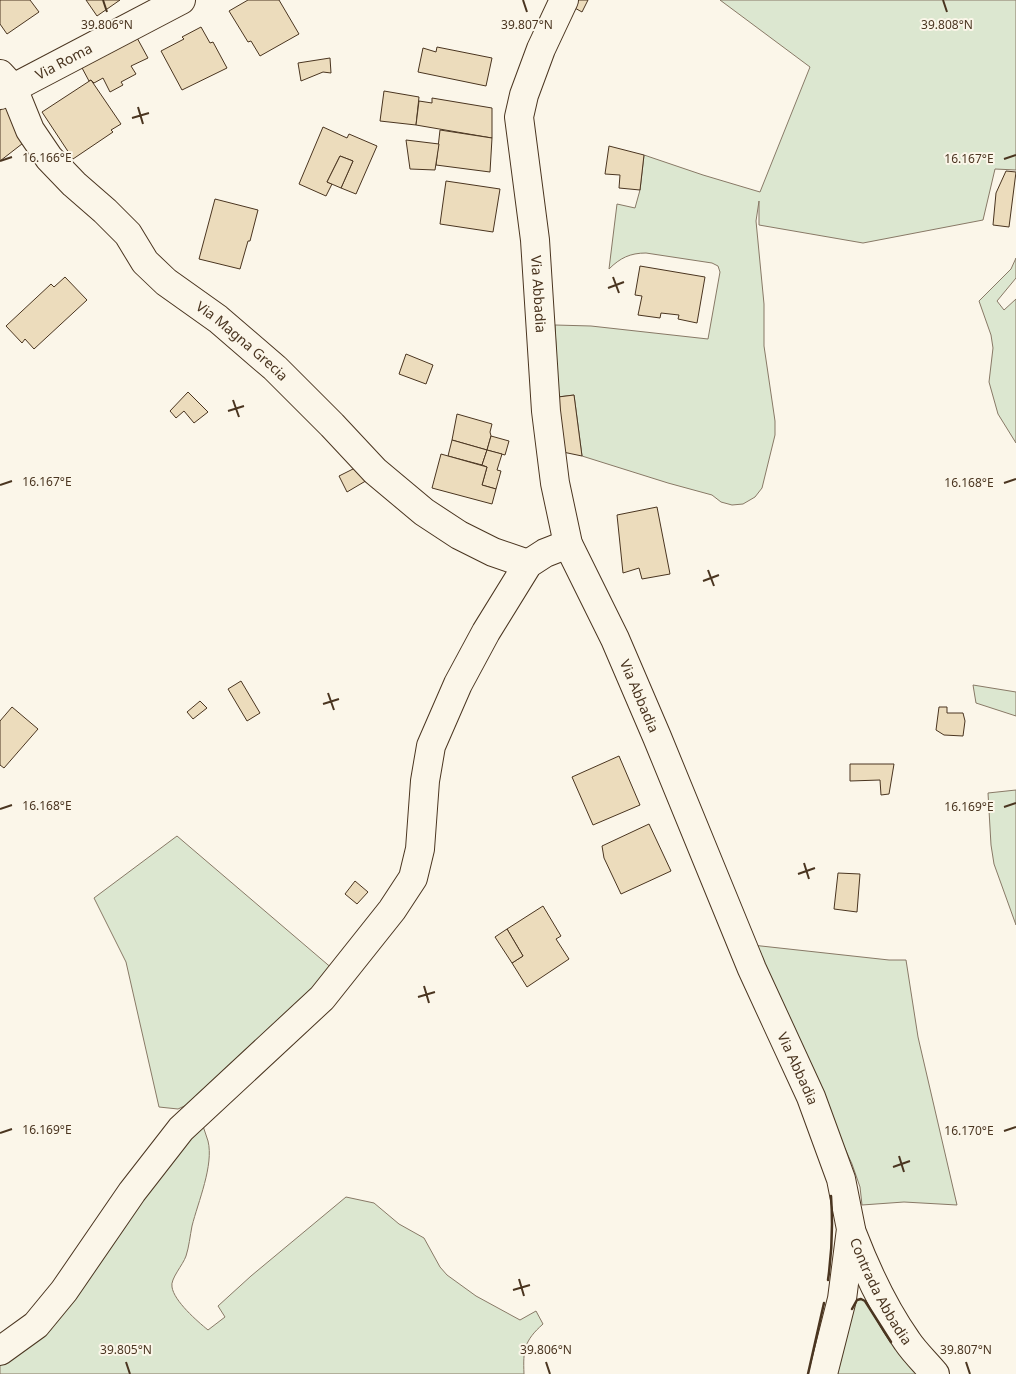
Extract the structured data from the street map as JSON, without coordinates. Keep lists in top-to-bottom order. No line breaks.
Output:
{"streets":{"street":["Via Roma","Via Abbadia","Via Magna Grecia","Contrada Abbadia"]},"crossings":[["Via Roma","Via Magna Grecia"],["Via Abbadia","Contrada Abbadia"]],"coordinates":["39.806°N","39.807°N","39.808°N","16.166°E","16.167°E","16.168°E","16.169°E","16.170°E","39.805°N"]}
